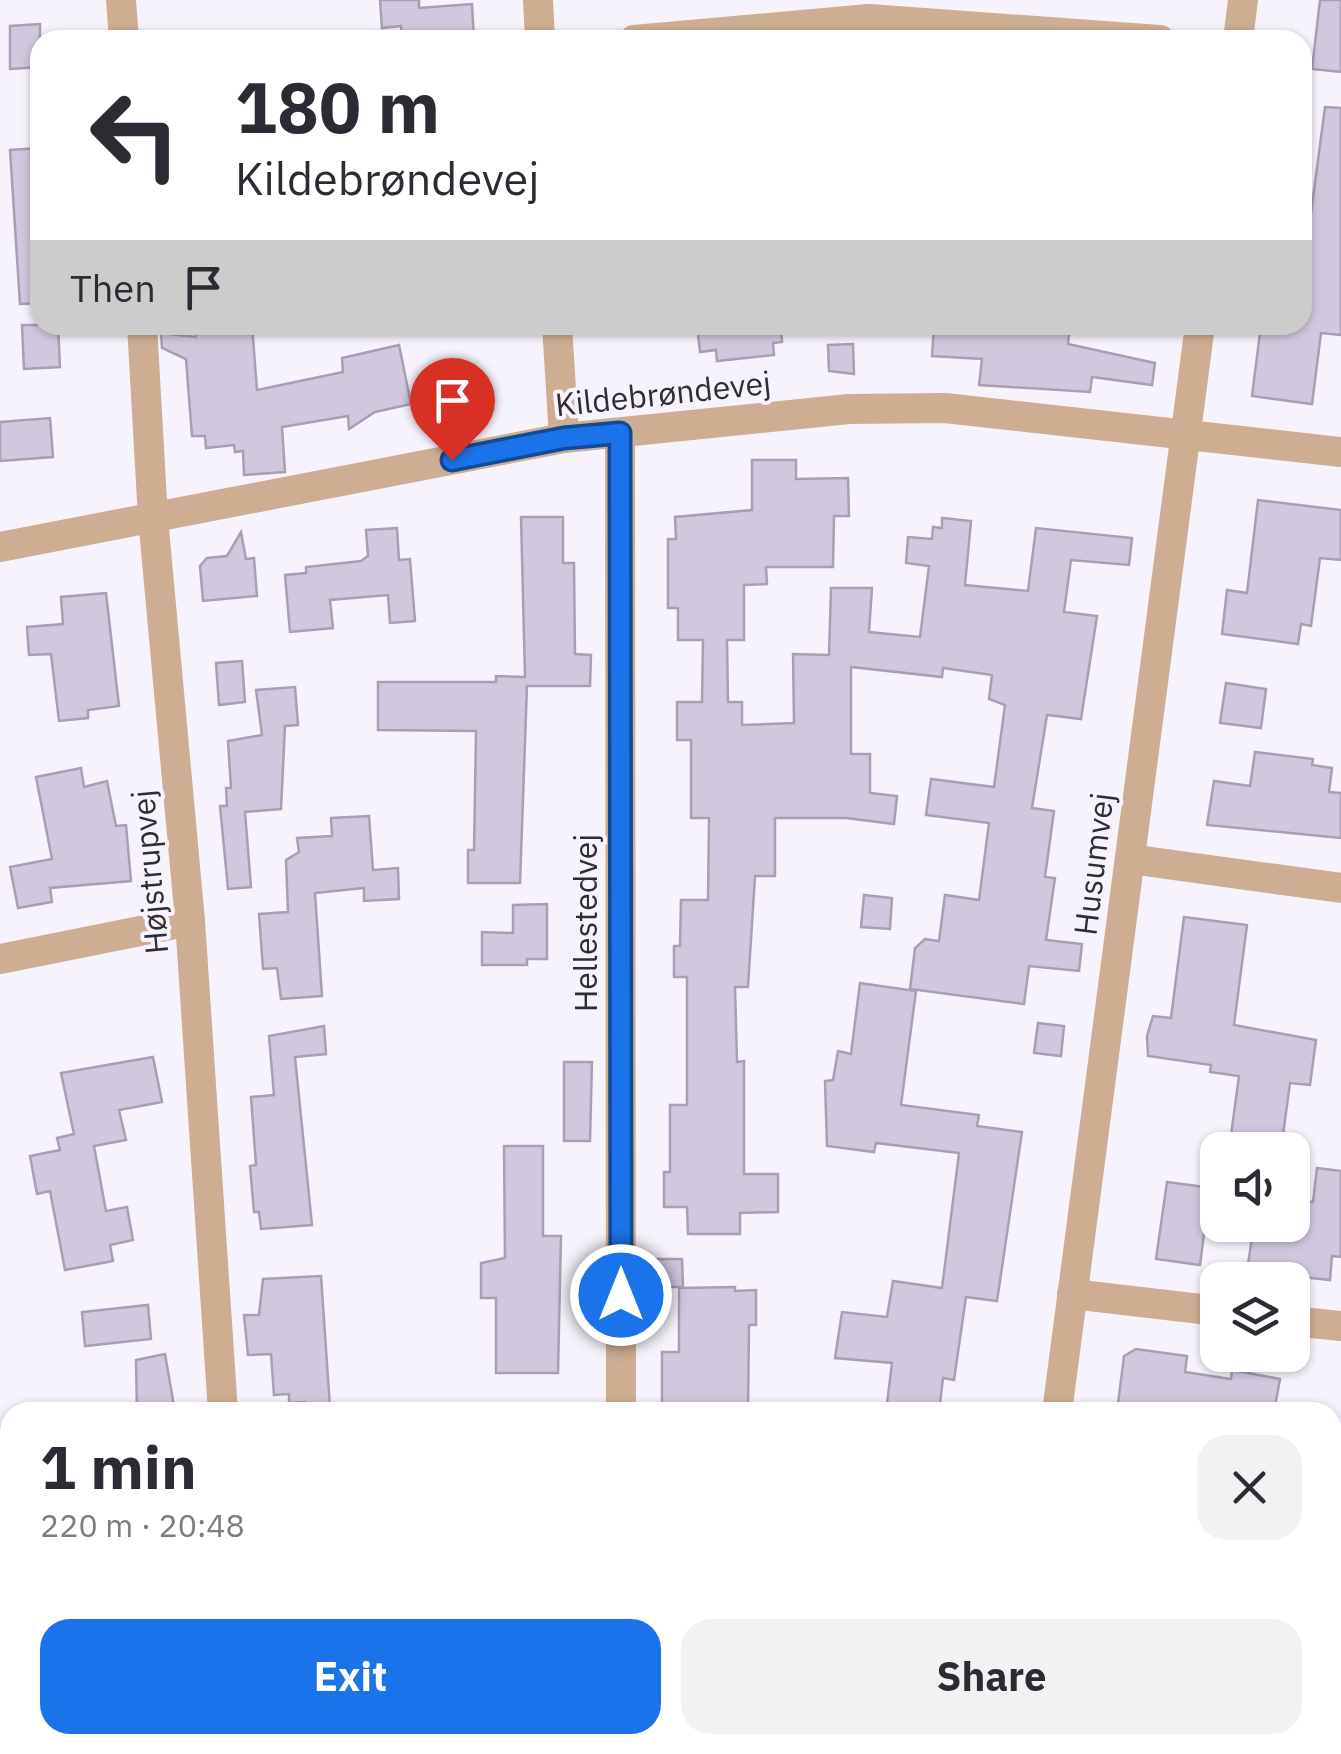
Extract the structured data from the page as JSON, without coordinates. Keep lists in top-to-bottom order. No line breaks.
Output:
{"streets":{"street":["Kildebrøndevej","Husumvej","Højstrupvej","Hellestedvej"]},"crossings":[["Kildebrøndevej","Husumvej"],["Kildebrøndevej","Højstrupvej"],["Kildebrøndevej","Hellestedvej"]],"page":{"turn":["180 m","Kildebrøndevej"],"then":"Then","heading":["1 min","220 m · 20:48"],"buttons":["Exit","Share"]}}
